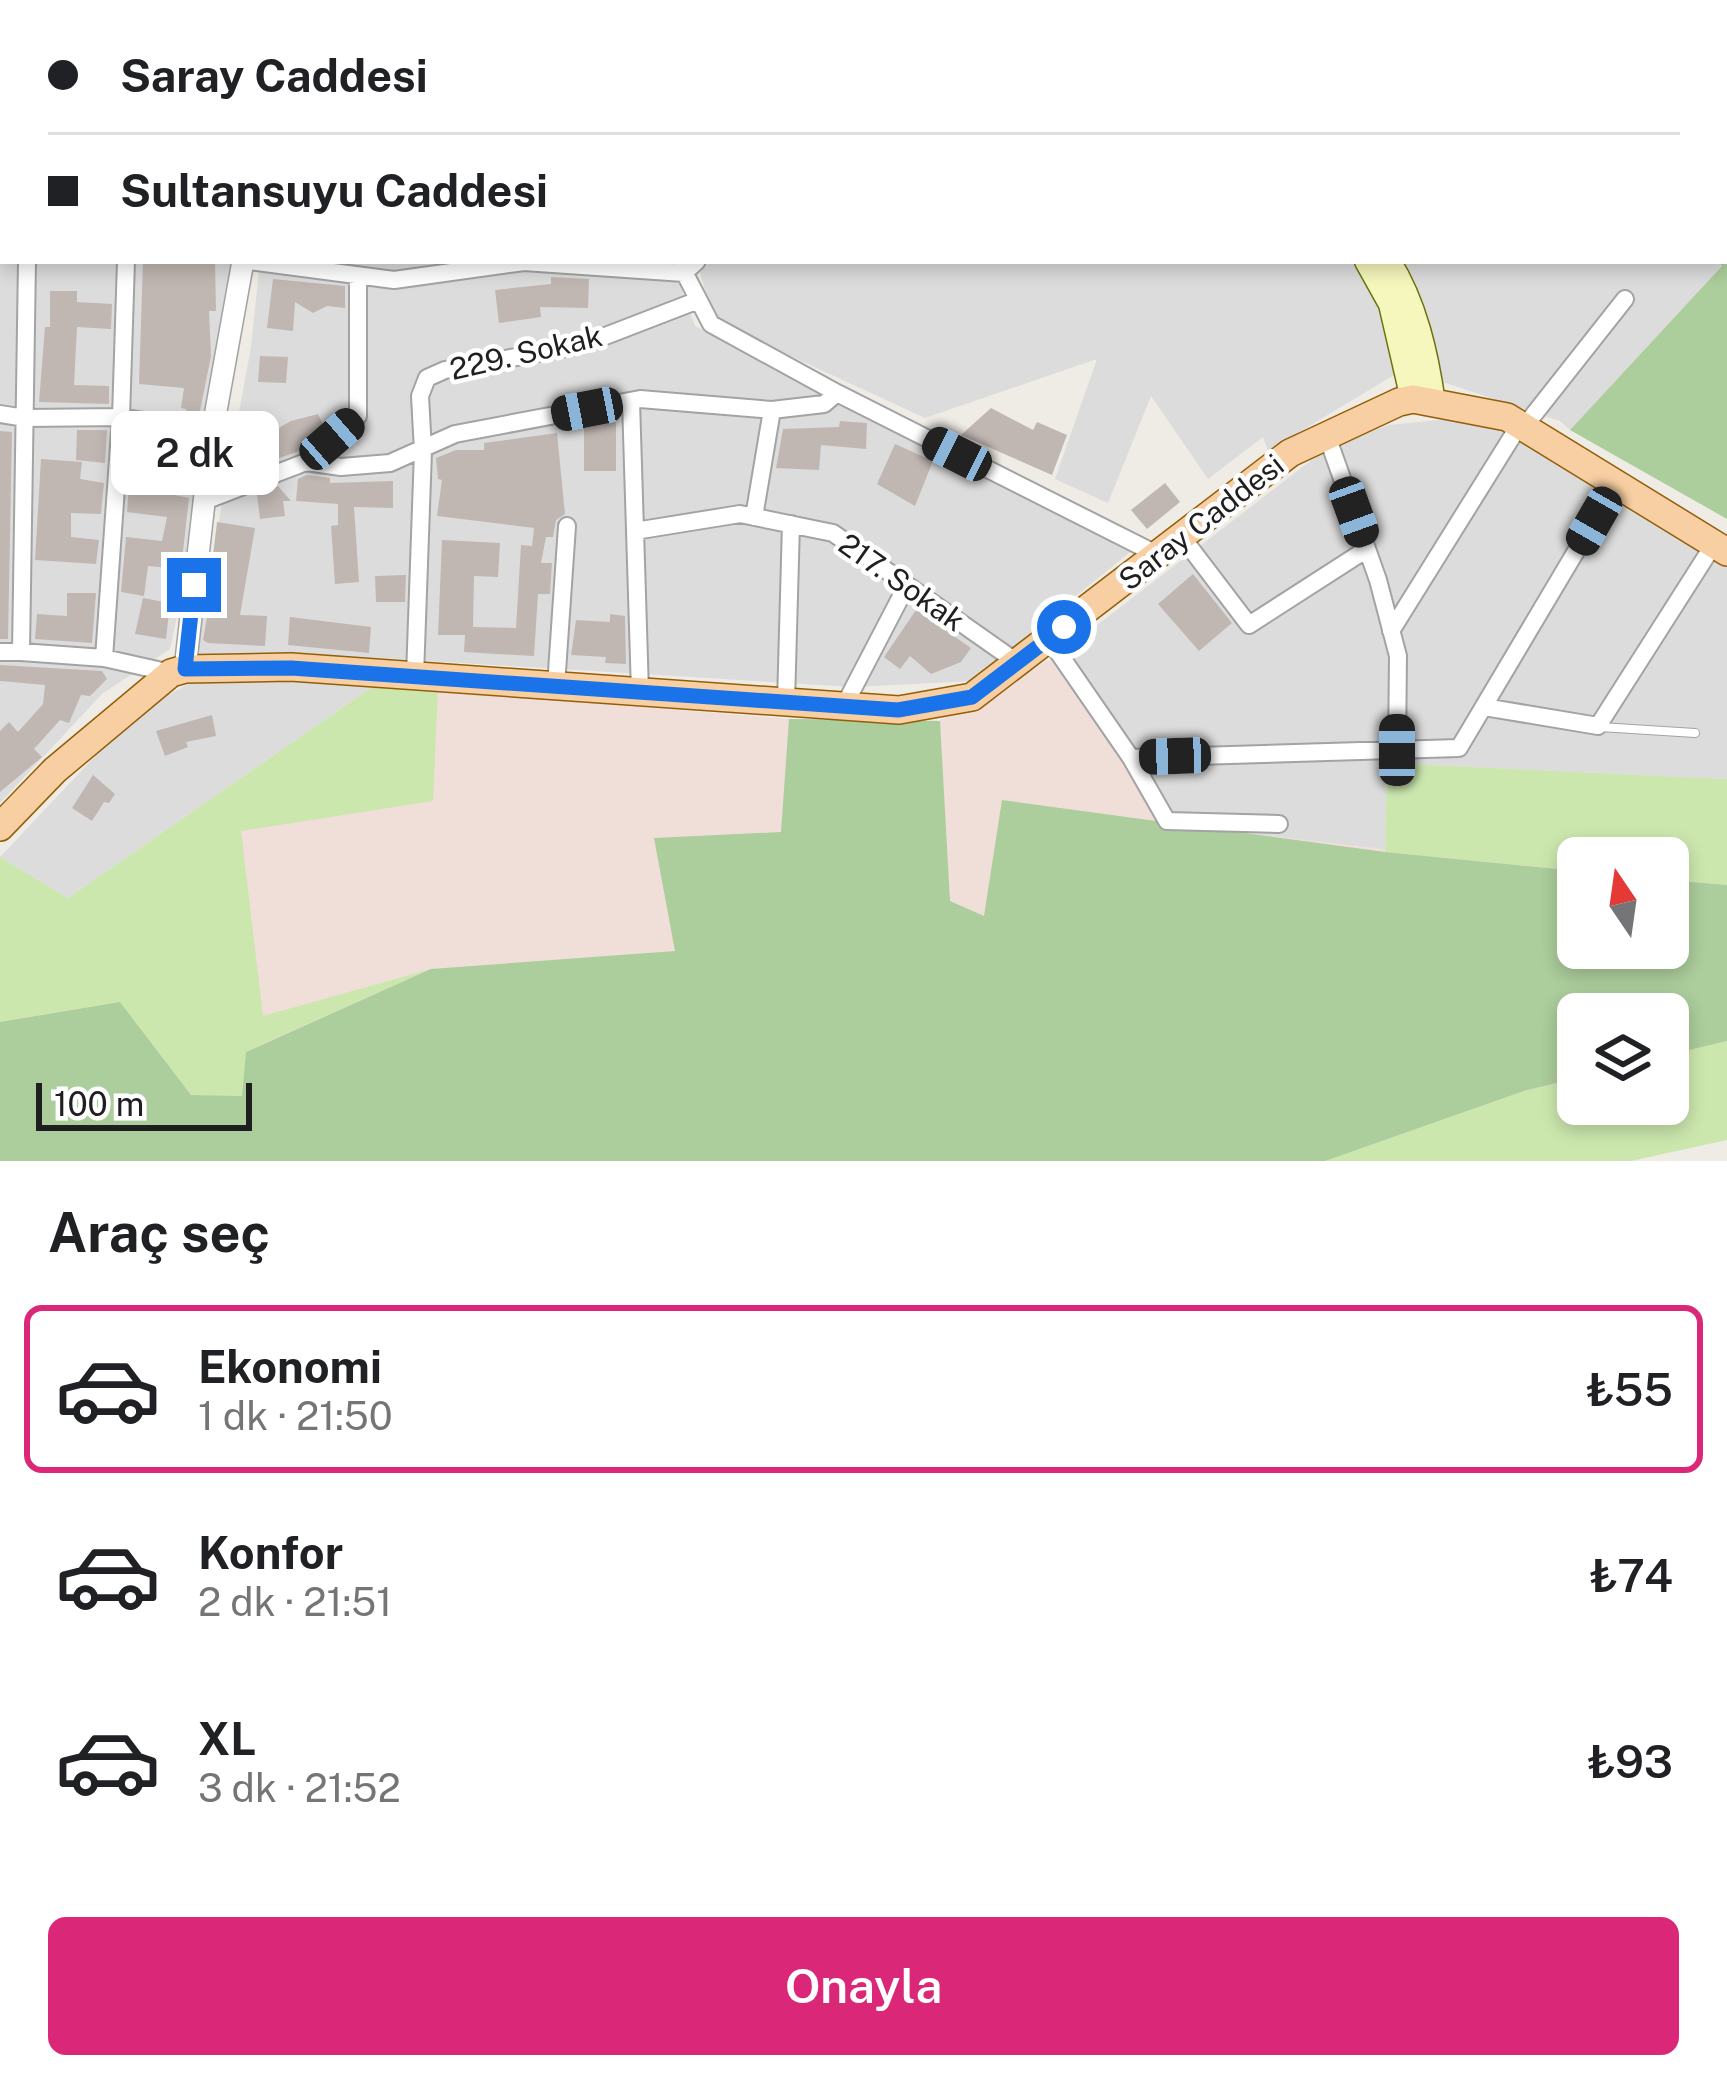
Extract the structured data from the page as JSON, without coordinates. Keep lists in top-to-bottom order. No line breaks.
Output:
{"streets":{"main road":["Saray Caddesi"],"street":["229. Sokak","217. Sokak"]},"crossings":[["229. Sokak","Saray Caddesi"],["Saray Caddesi","217. Sokak"]],"scale_bar":"100 m","north":"top","page":{"banner":["Saray Caddesi","Sultansuyu Caddesi"],"bubble":"2 dk","scale":"100 m","heading":"Araç seç","list":[{"name":"Ekonomi","note":"1 dk · 21:50","value":"₺55"},{"name":"Konfor","note":"2 dk · 21:51","value":"₺74"},{"name":"XL","note":"3 dk · 21:52","value":"₺93"}],"buttons":"Onayla"}}
